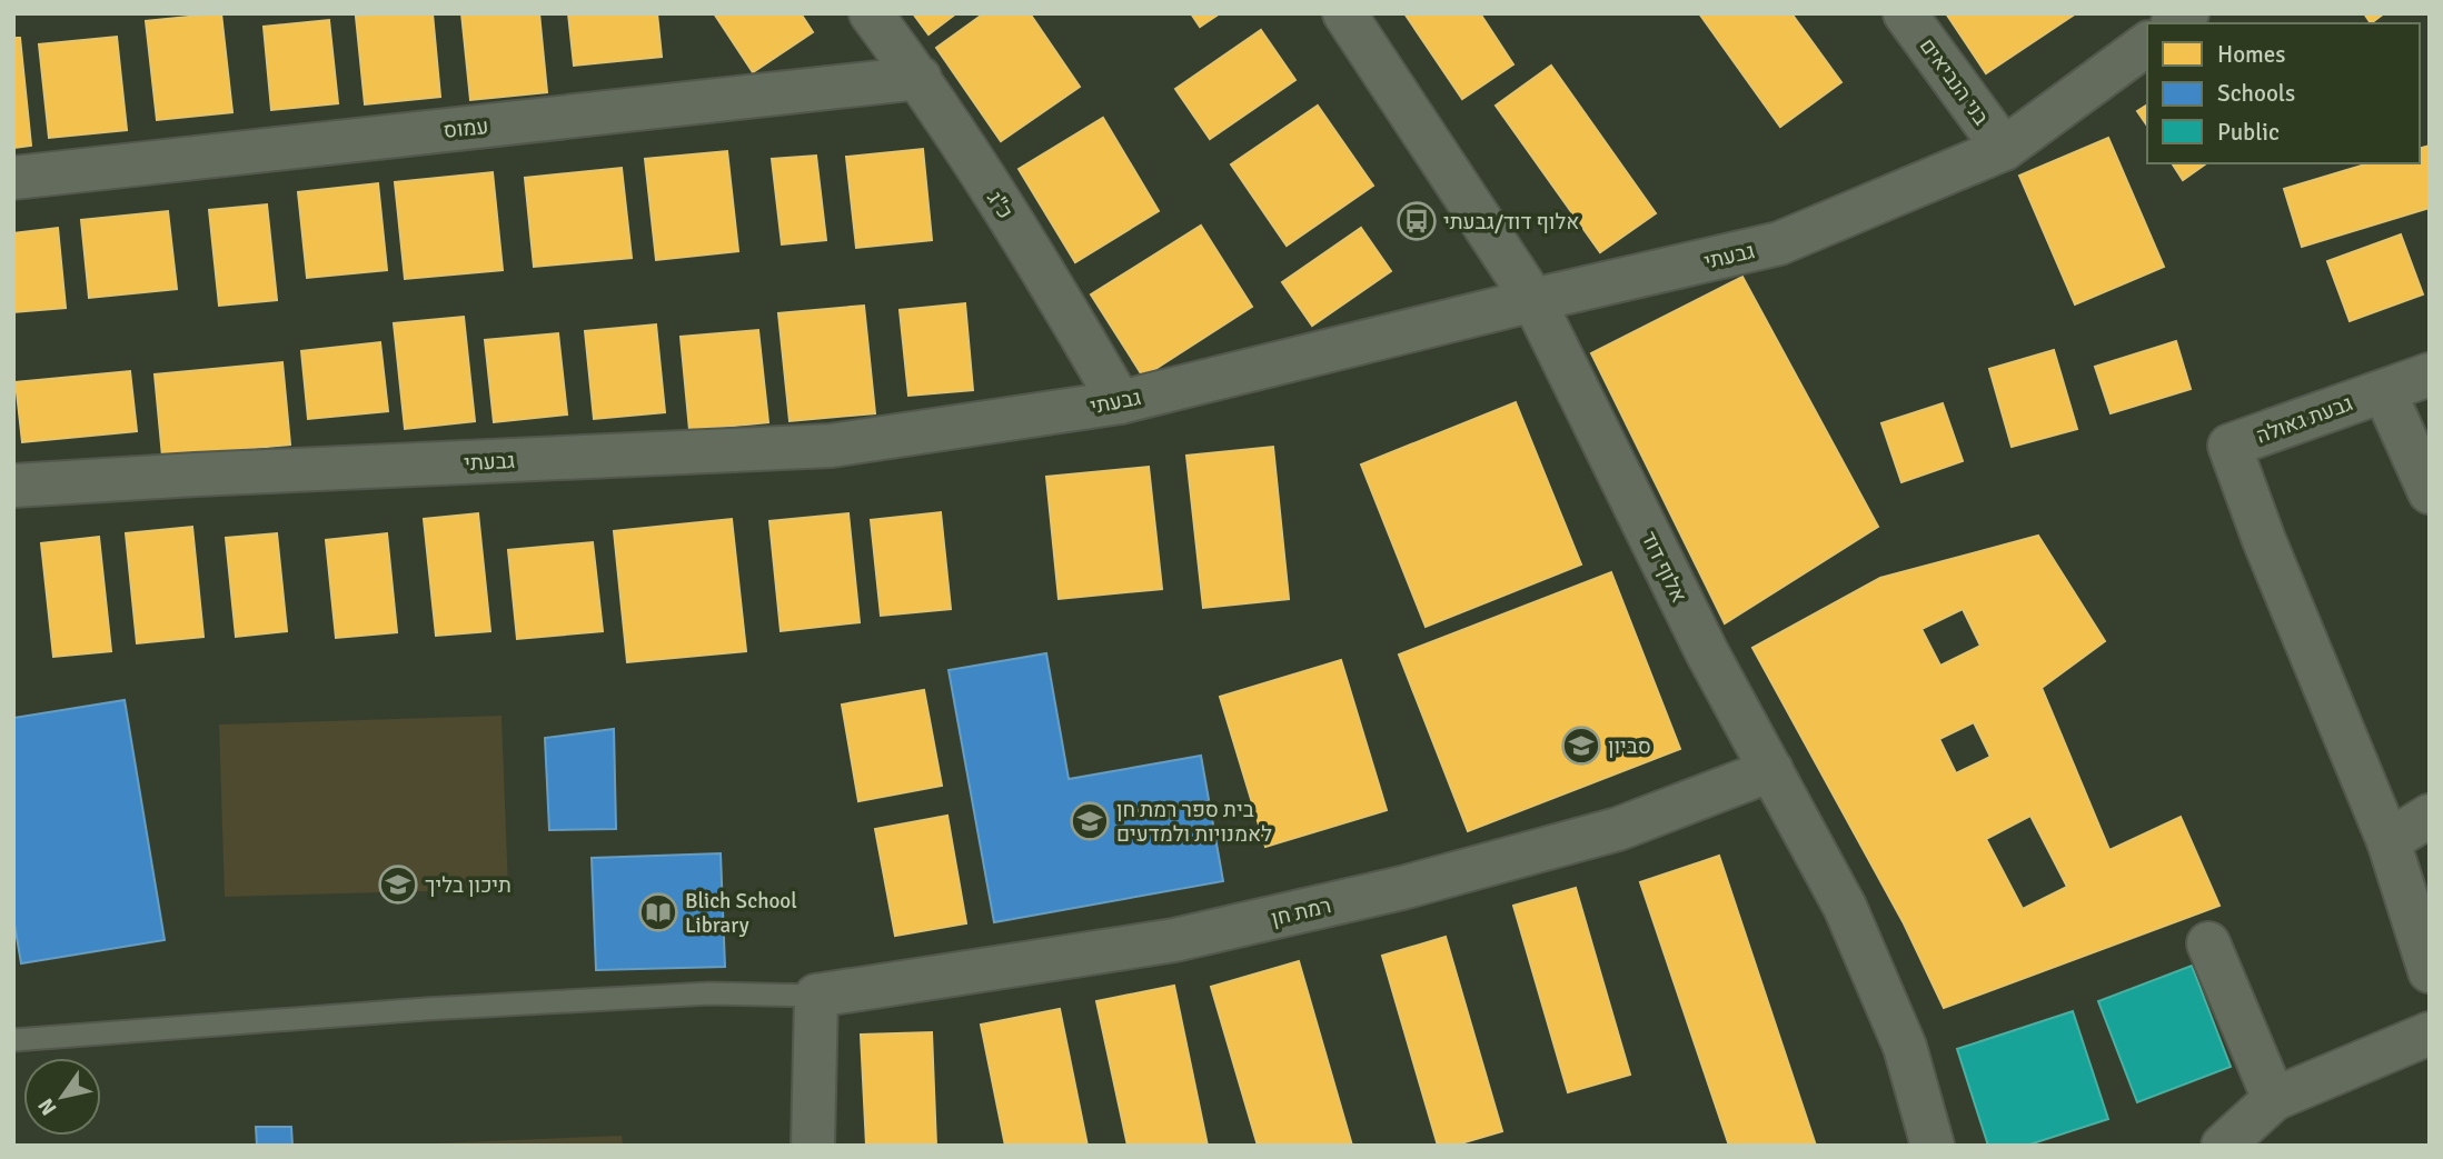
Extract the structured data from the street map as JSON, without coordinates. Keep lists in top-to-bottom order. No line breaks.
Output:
{"streets":{"street":["בני הנביאים","עמוס","כ\"ג","גבעתי","גבעת גאולה","אלוף דוד","רמת חן"]},"crossings":[["בני הנביאים","גבעתי"],["עמוס","כ\"ג"],["כ\"ג","גבעתי"],["גבעתי","אלוף דוד"],["אלוף דוד","רמת חן"]],"places":{"bus stop":["אלוף דוד/גבעתי"],"school or university":["סביון","בית ספר רמת חן לאמנויות ולמדעים","תיכון בליך"],"library":["Blich School Library"]},"legend":["Homes","Schools","Public"],"north":"bottom left"}
